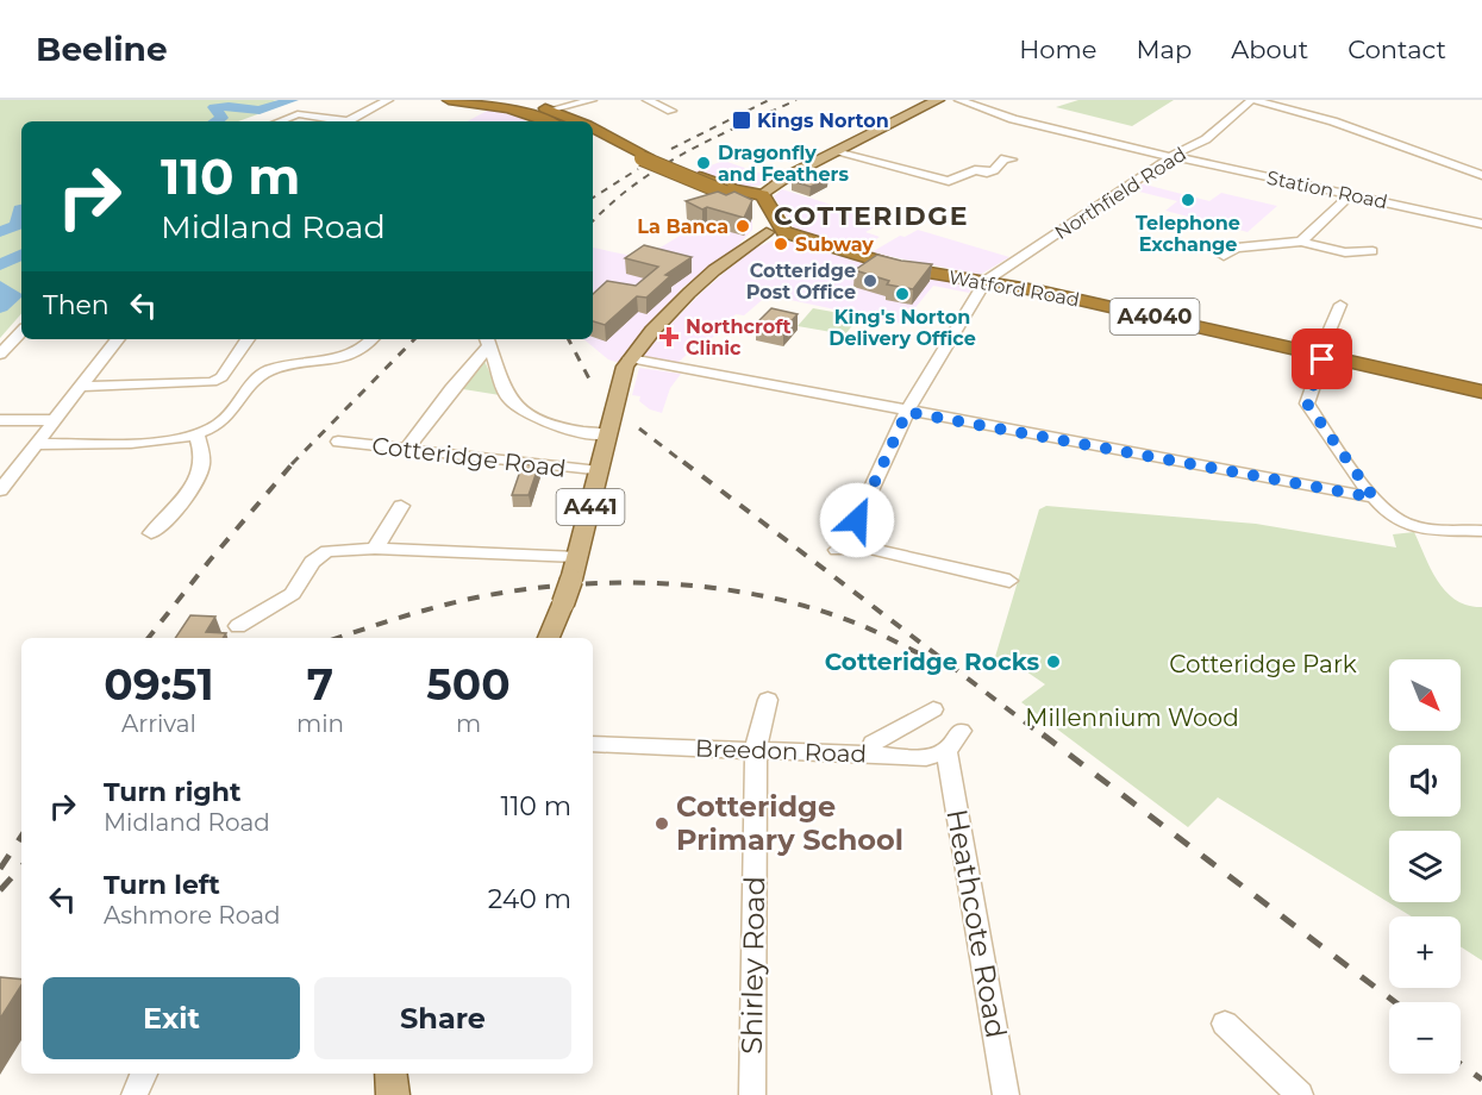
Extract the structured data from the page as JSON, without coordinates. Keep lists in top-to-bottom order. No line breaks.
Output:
{"streets":{"highway":["Watford Road","A4040"],"main road":["A441"],"street":["Station Road","Northfield Road","Cotteridge Road","Breedon Road","Heathcote Road","Shirley Road"]},"crossings":[["Station Road","Northfield Road"],["Northfield Road","Watford Road"],["Watford Road","A441"],["Cotteridge Road","A441"],["Breedon Road","Heathcote Road"],["Breedon Road","Shirley Road"]],"districts":["COTTERIDGE"],"parks":["Cotteridge Park","Millennium Wood"],"places":{"transit":["Kings Norton"],"other":["Dragonfly and Feathers","Telephone Exchange","La Banca","Subway","Cotteridge Post Office","King's Norton Delivery Office","Cotteridge Rocks","Cotteridge Primary School"],"health":["Northcroft Clinic"]},"north":"bottom right","page":{"header":"Beeline","nav":["Home","Map","About","Contact"],"turn":["110 m","Midland Road"],"then":"Then","eta":["09:51","Arrival","7","min","500","m"],"map_buttons":["+","−"],"list":[{"name":"Turn right","note":"Midland Road","value":"110 m"},{"name":"Turn left","note":"Ashmore Road","value":"240 m"}],"buttons":["Exit","Share"]}}
